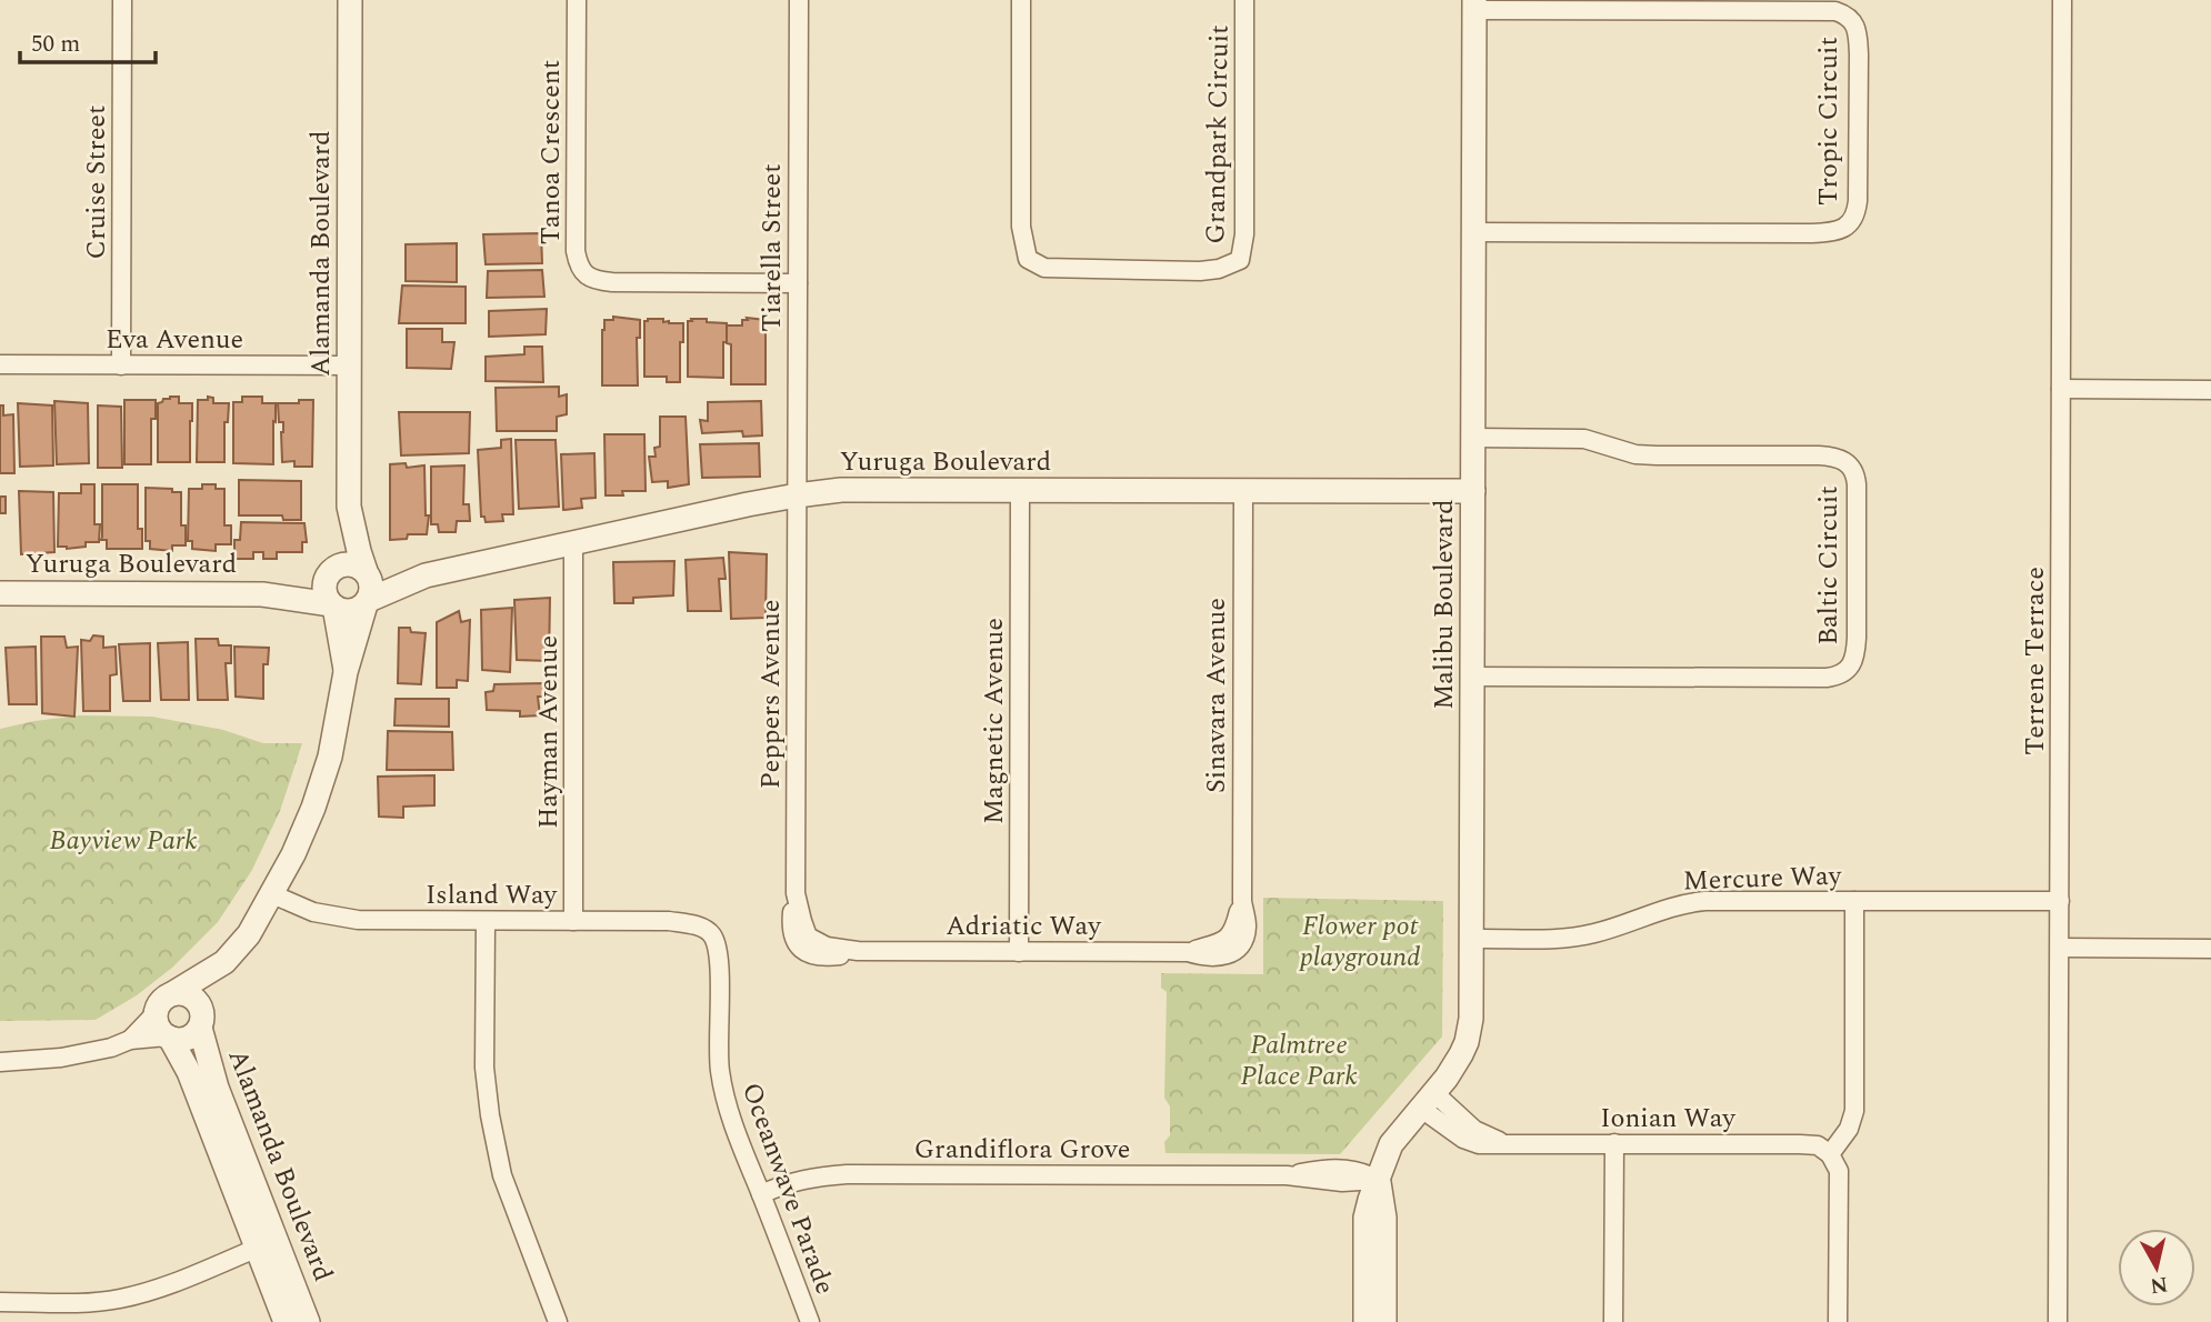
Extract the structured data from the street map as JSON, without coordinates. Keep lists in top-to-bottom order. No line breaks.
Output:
{"streets":{"street":["Tropic Circuit","Grandpark Circuit","Tanoa Crescent","Cruise Street","Tiarella Street","Alamanda Boulevard","Eva Avenue","Yuruga Boulevard","Baltic Circuit","Malibu Boulevard","Terrene Terrace","Peppers Avenue","Sinavara Avenue","Magnetic Avenue","Hayman Avenue","Mercure Way","Island Way","Adriatic Way","Ionian Way","Grandiflora Grove","Oceanwave Parade"]},"crossings":[["Tropic Circuit","Malibu Boulevard"],["Tanoa Crescent","Tiarella Street"],["Cruise Street","Eva Avenue"],["Tiarella Street","Yuruga Boulevard"],["Tiarella Street","Peppers Avenue"],["Alamanda Boulevard","Eva Avenue"],["Alamanda Boulevard","Yuruga Boulevard"],["Yuruga Boulevard","Malibu Boulevard"],["Yuruga Boulevard","Peppers Avenue"],["Yuruga Boulevard","Sinavara Avenue"],["Yuruga Boulevard","Magnetic Avenue"],["Yuruga Boulevard","Hayman Avenue"],["Baltic Circuit","Malibu Boulevard"],["Malibu Boulevard","Mercure Way"],["Malibu Boulevard","Ionian Way"],["Malibu Boulevard","Grandiflora Grove"],["Terrene Terrace","Mercure Way"],["Peppers Avenue","Adriatic Way"],["Sinavara Avenue","Adriatic Way"],["Magnetic Avenue","Adriatic Way"],["Hayman Avenue","Island Way"],["Island Way","Oceanwave Parade"],["Grandiflora Grove","Oceanwave Parade"]],"parks":["Bayview Park","Flower pot playground","Palmtree Place Park"],"scale_bar":"50 m","north":"bottom"}
